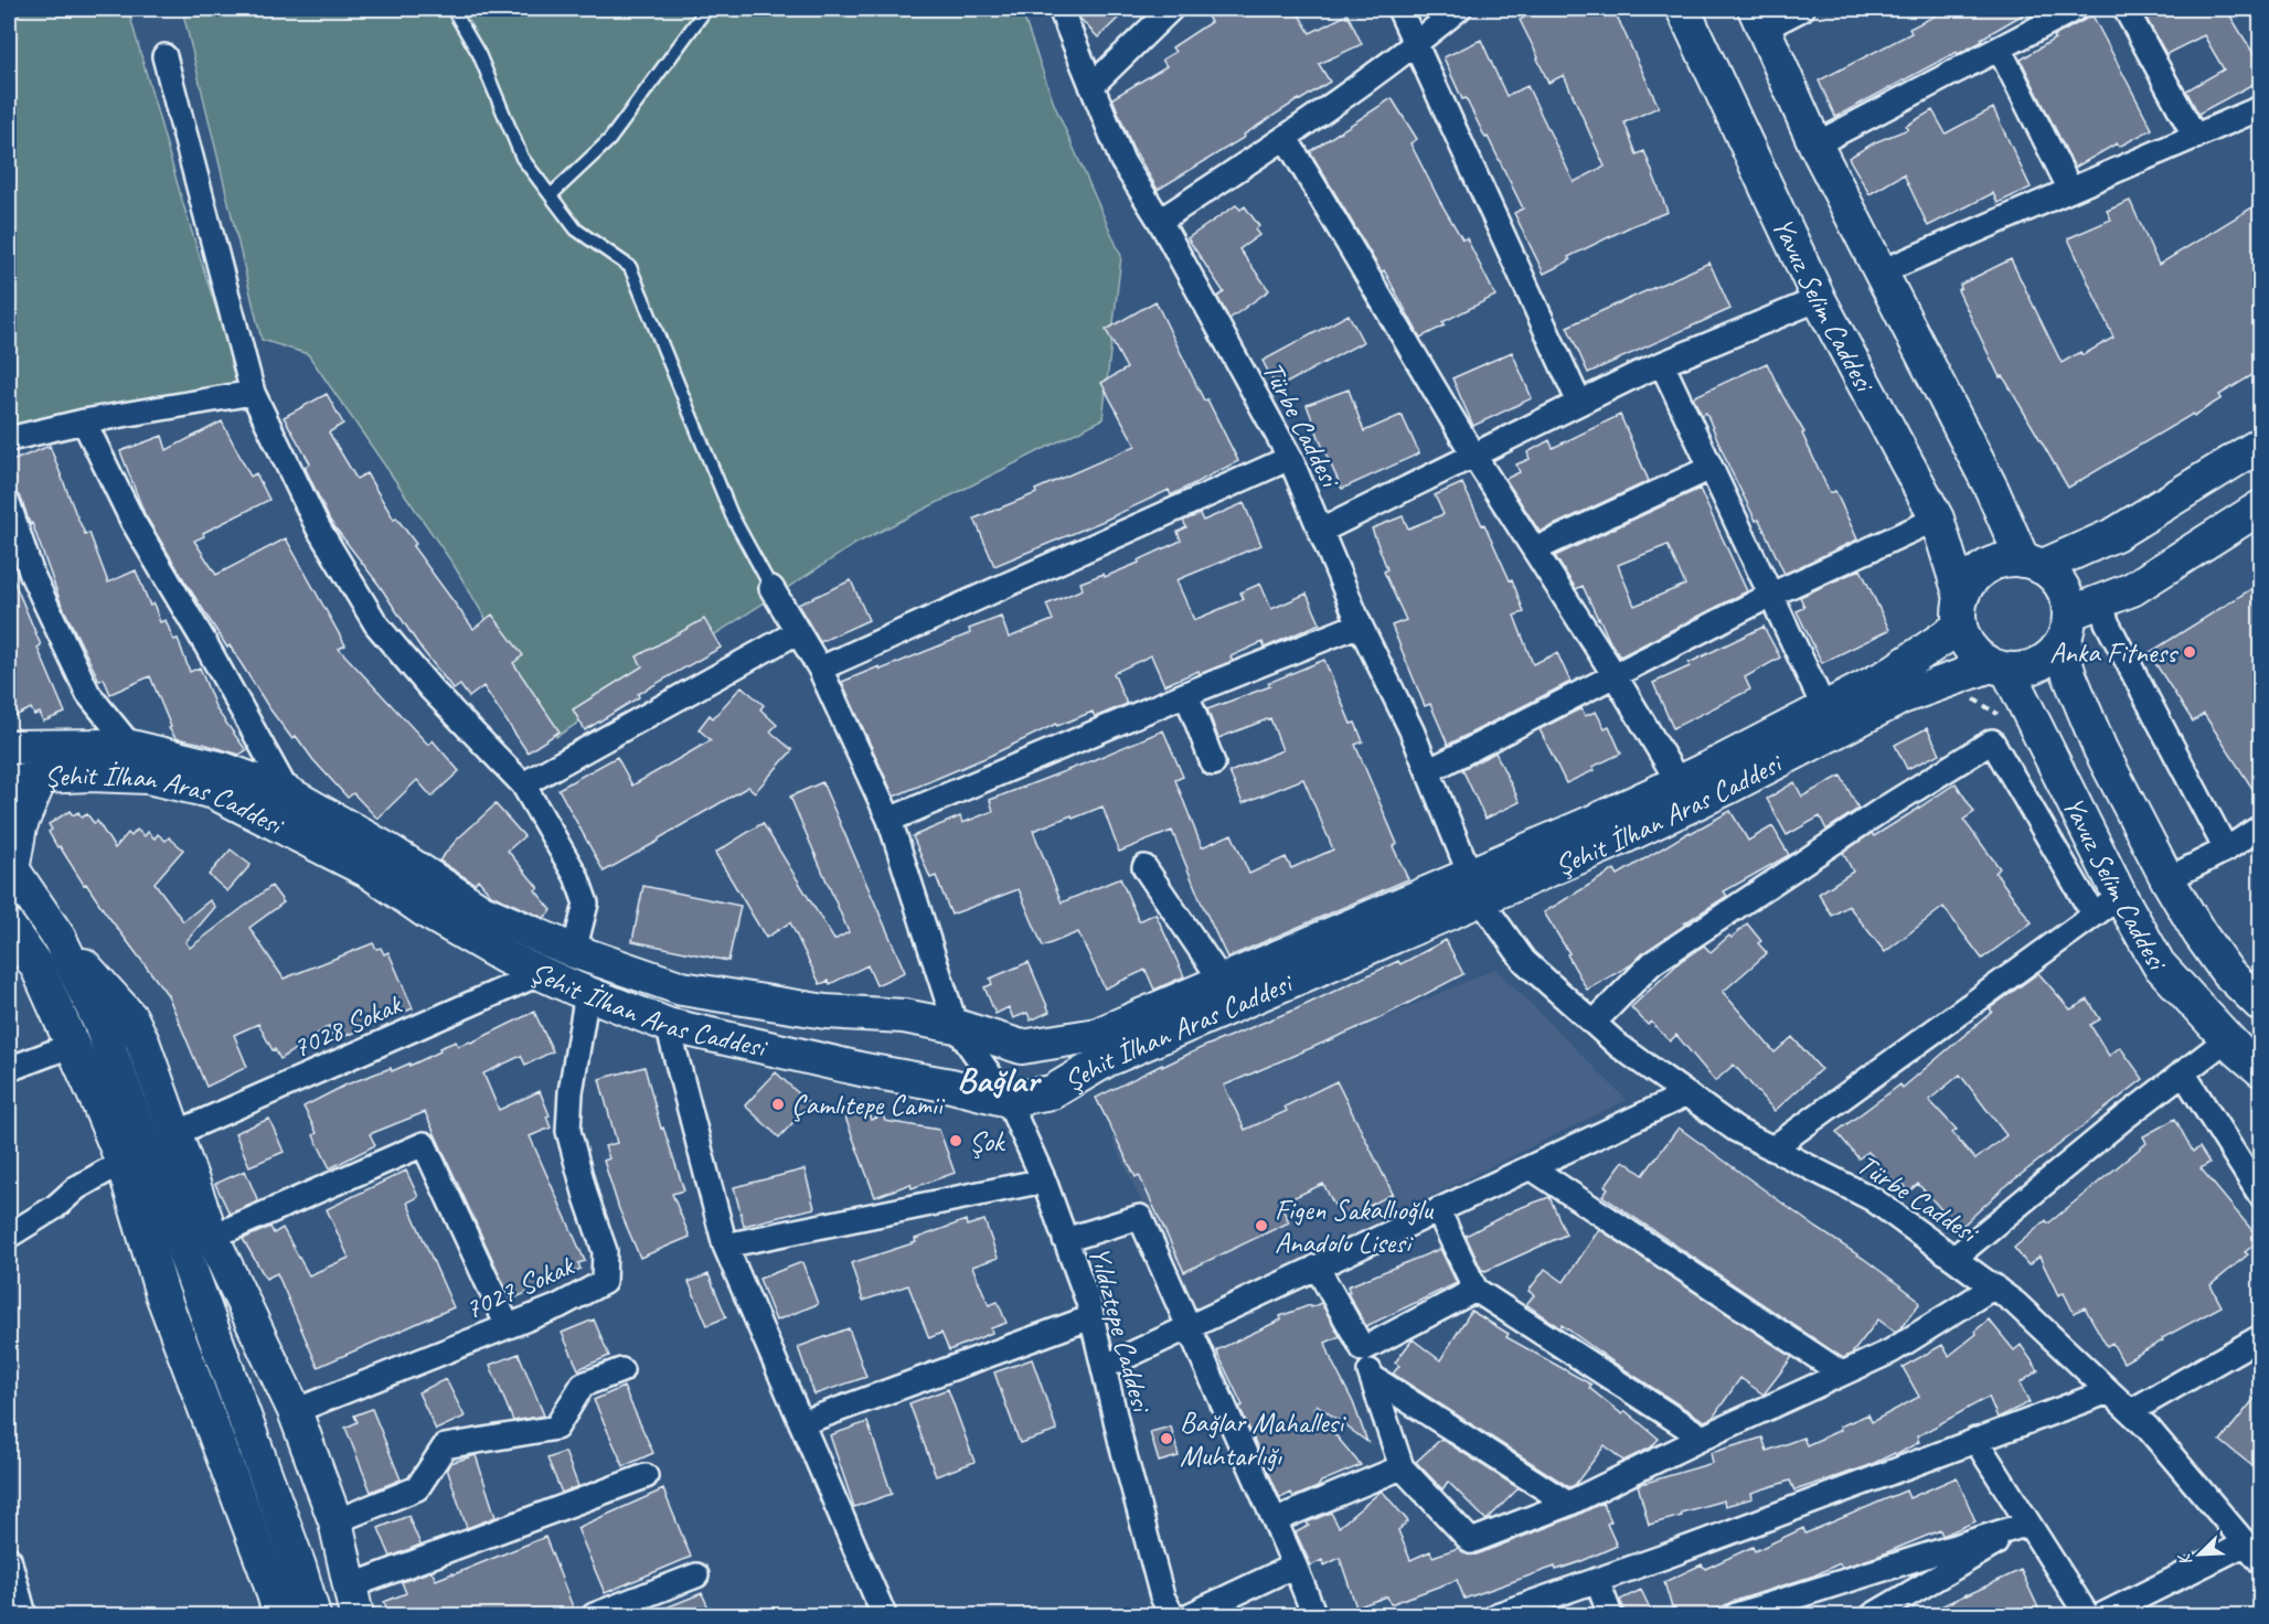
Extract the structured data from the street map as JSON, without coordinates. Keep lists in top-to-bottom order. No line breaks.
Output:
{"streets":{"main road":["Yavuz Selim Caddesi","Şehit İlhan Aras Caddesi"],"street":["Türbe Caddesi","7028 Sokak","7027 Sokak","Yıldıztepe Caddesi"]},"crossings":[["Yavuz Selim Caddesi","Şehit İlhan Aras Caddesi"],["Türbe Caddesi","Şehit İlhan Aras Caddesi"],["Şehit İlhan Aras Caddesi","7028 Sokak"],["Şehit İlhan Aras Caddesi","7027 Sokak"],["Şehit İlhan Aras Caddesi","Yıldıztepe Caddesi"]],"districts":["Bağlar"],"places":["Anka Fitness","Çamlıtepe Camii","Şok","Figen Sakallıoğlu Anadolu Lisesi","Bağlar Mahallesi Muhtarlığı"],"north":"bottom left"}
